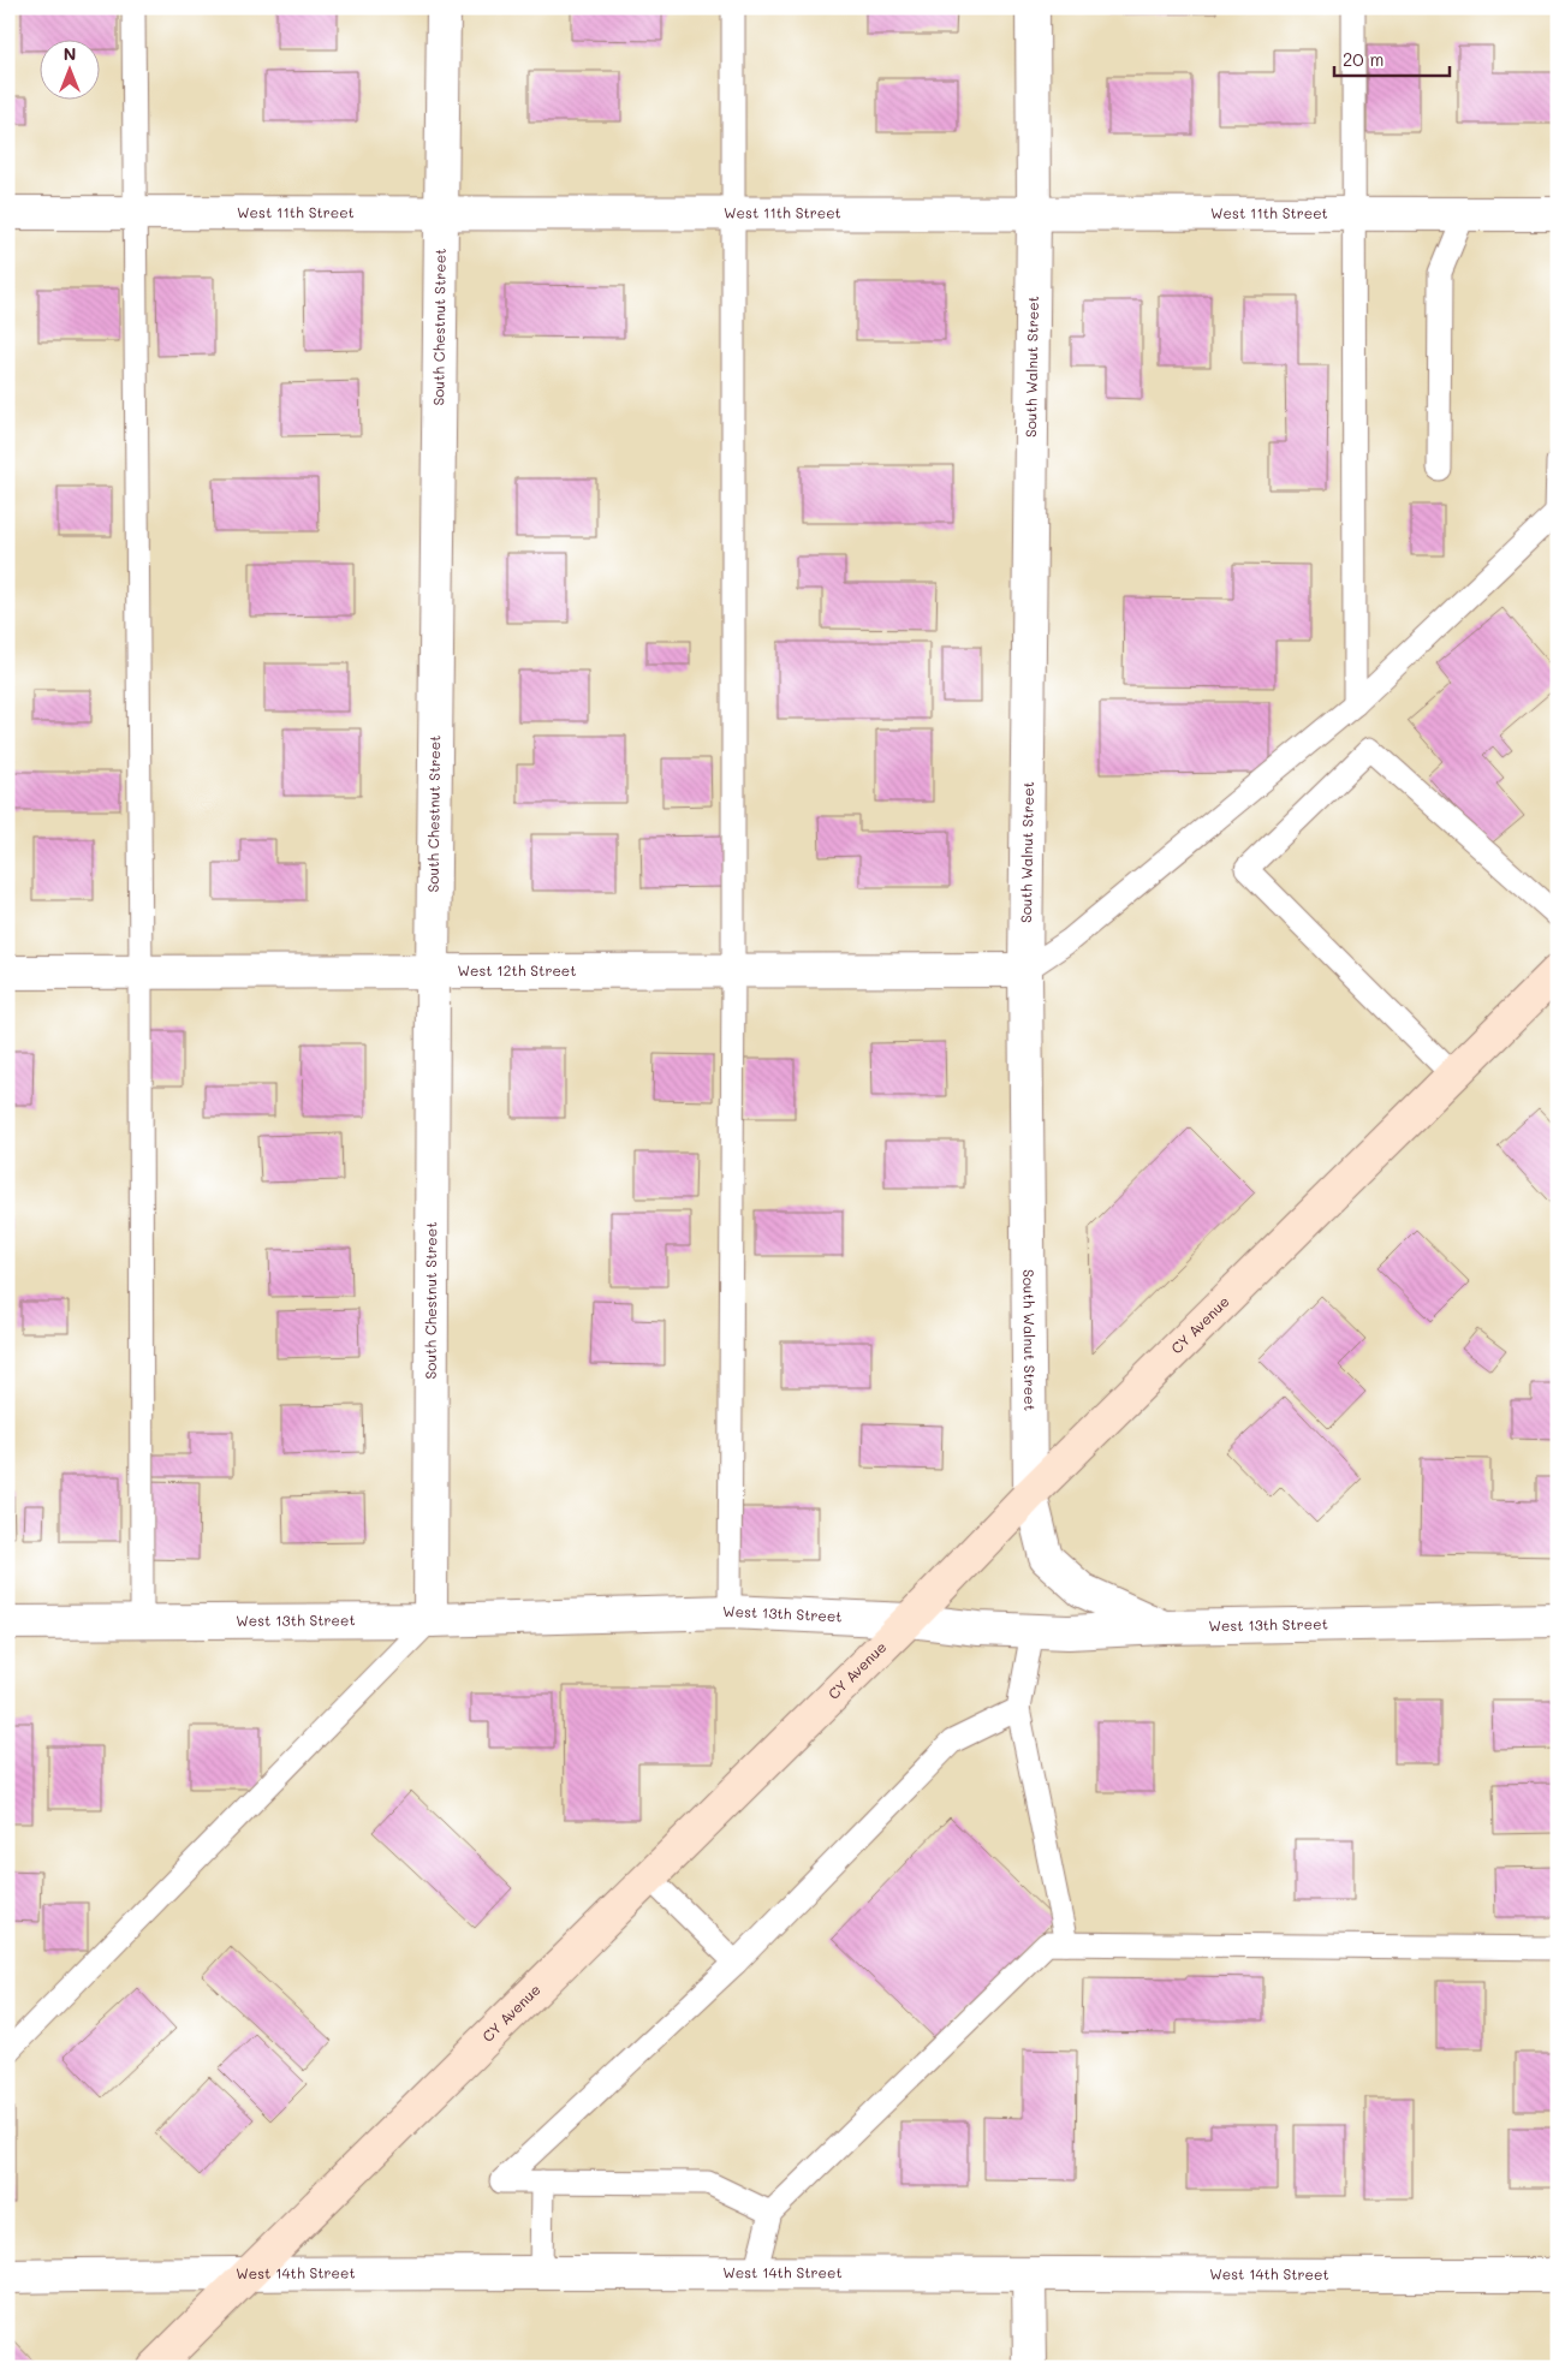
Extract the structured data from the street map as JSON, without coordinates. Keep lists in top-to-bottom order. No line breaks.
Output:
{"streets":{"main road":["CY Avenue"],"street":["West 11th Street","South Chestnut Street","South Walnut Street","West 12th Street","West 13th Street","West 14th Street"]},"crossings":[["West 11th Street","South Chestnut Street"],["West 11th Street","South Walnut Street"],["South Chestnut Street","West 12th Street"],["South Chestnut Street","West 13th Street"],["South Walnut Street","West 12th Street"],["South Walnut Street","CY Avenue"],["South Walnut Street","West 13th Street"],["CY Avenue","West 13th Street"],["CY Avenue","West 14th Street"]],"scale_bar":"20 m","north":"top"}
